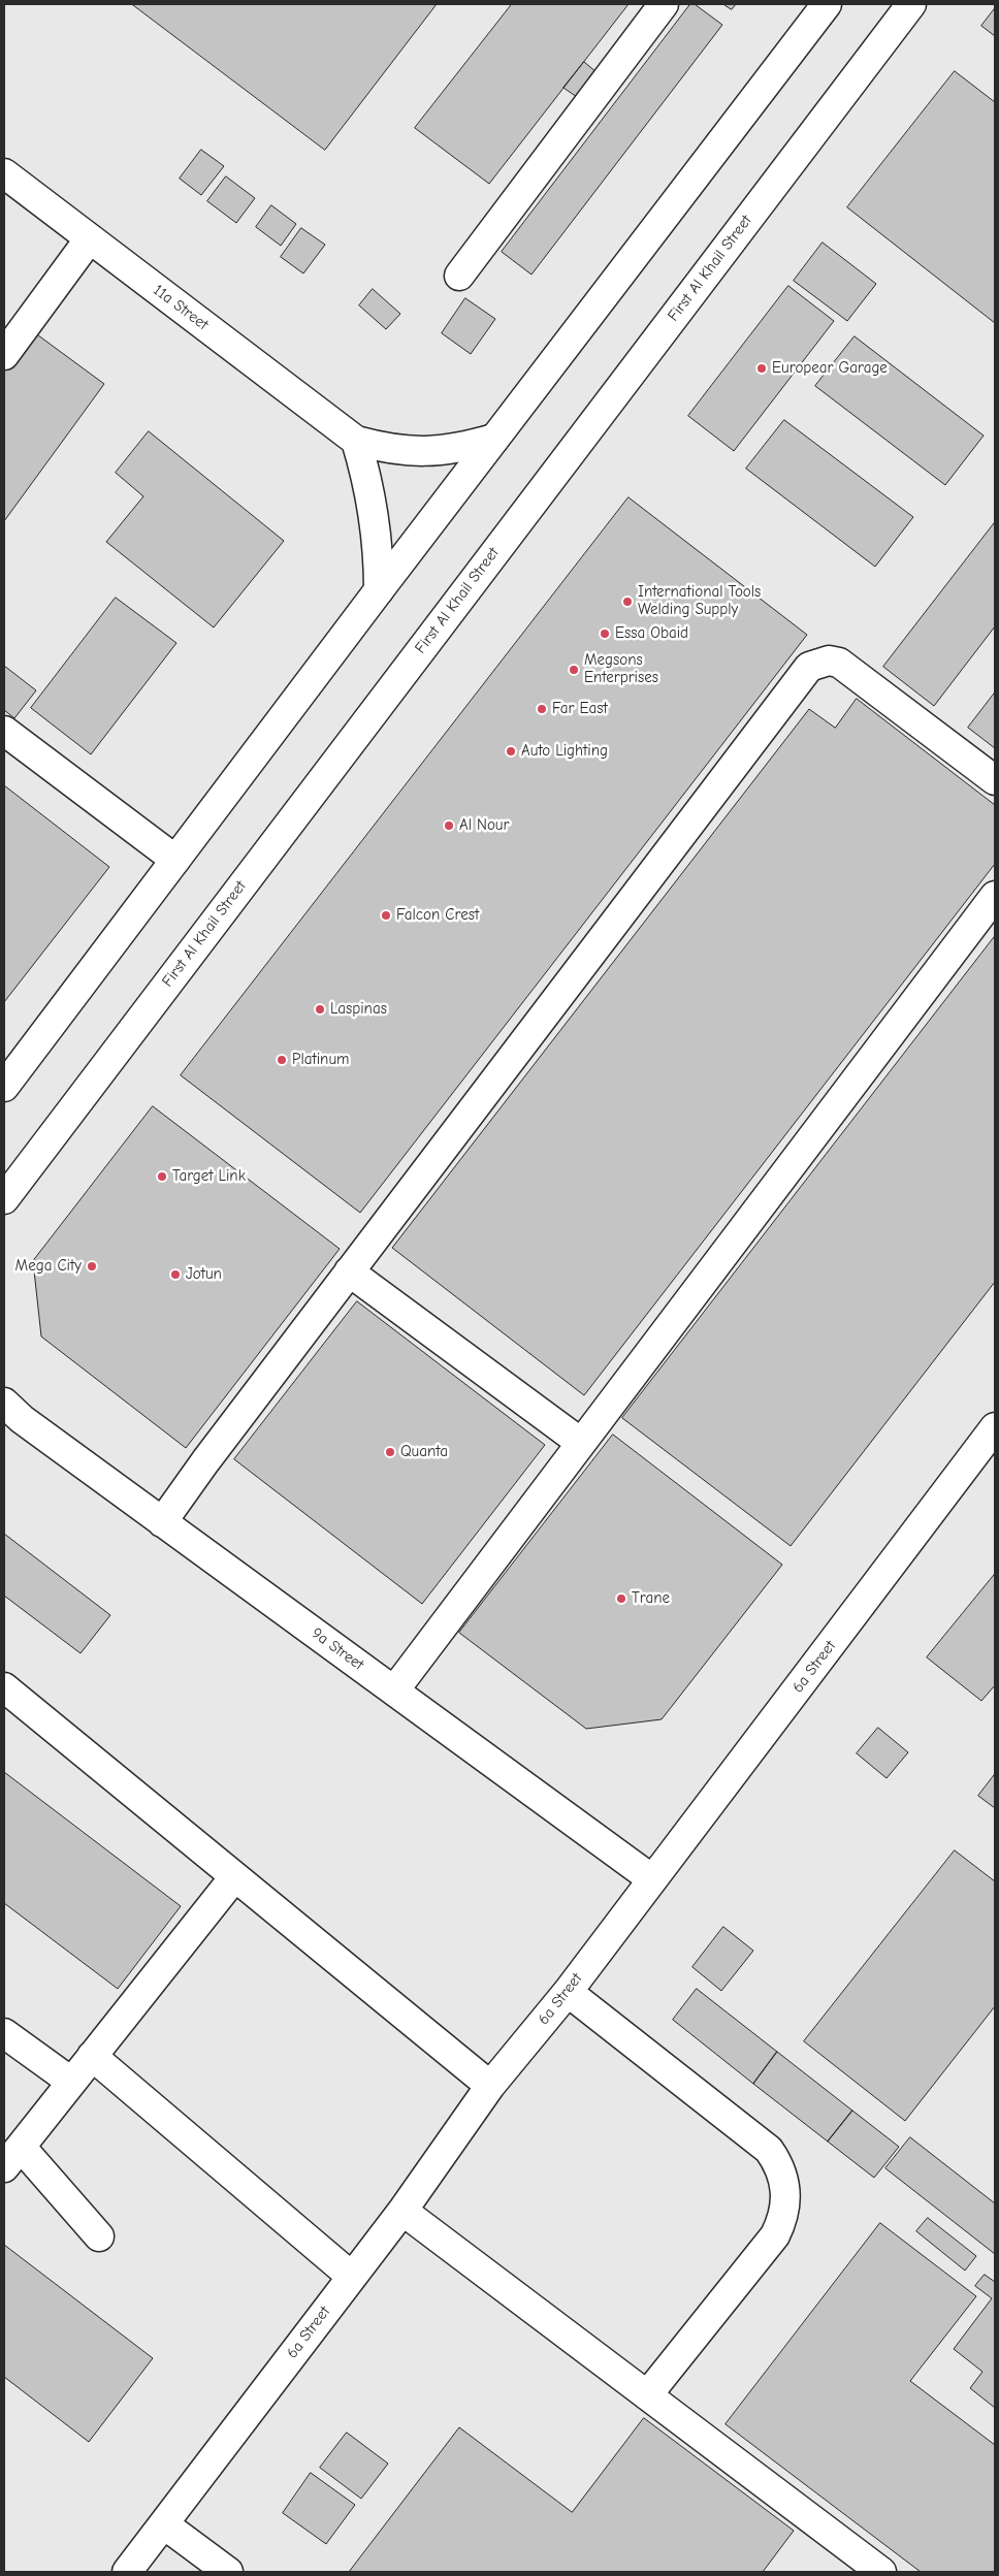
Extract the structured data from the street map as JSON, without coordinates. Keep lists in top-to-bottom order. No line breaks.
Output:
{"streets":{"main road":["First Al Khail Street","11a Street","9a Street","6a Street"]},"crossings":[["9a Street","6a Street"]],"places":["Europear Garage","International Tools Welding Supply","Essa Obaid","Megsons Enterprises","Far East","Auto Lighting","Al Nour","Falcon Crest","Laspinas","Platinum","Target Link","Mega City","Jotun","Quanta","Trane"]}
